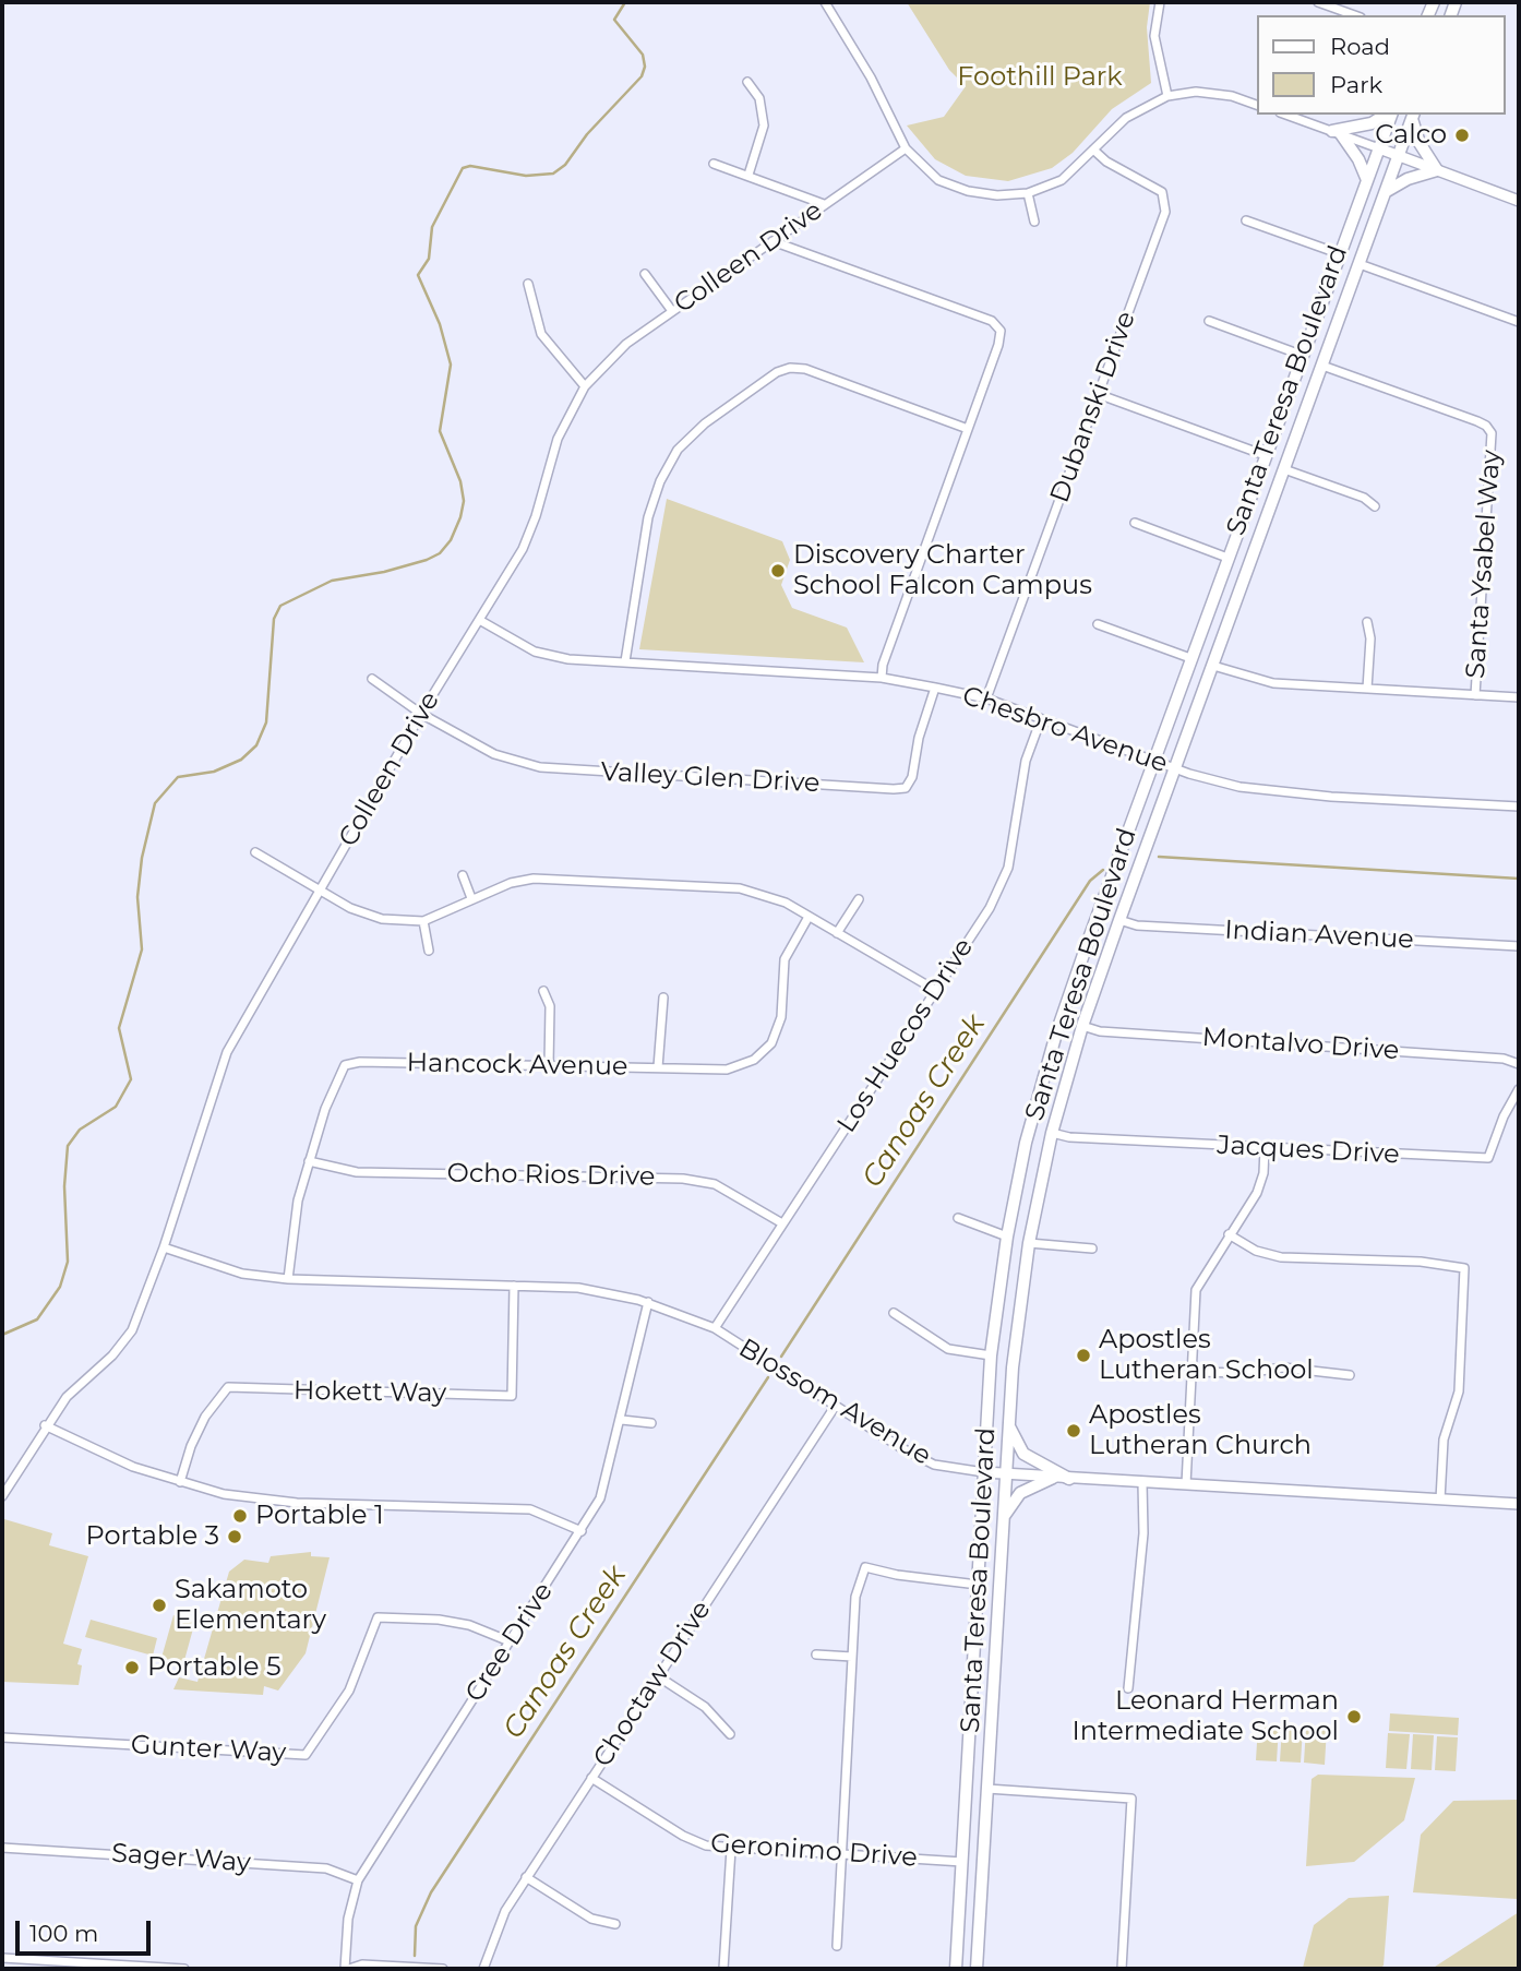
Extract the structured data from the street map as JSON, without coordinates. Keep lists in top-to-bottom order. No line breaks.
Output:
{"streets":{"main road":["Santa Teresa Boulevard"],"street":["Colleen Drive","Dubanski Drive","Santa Ysabel Way","Chesbro Avenue","Valley Glen Drive","Indian Avenue","Los Huecos Drive","Montalvo Drive","Hancock Avenue","Jacques Drive","Ocho Rios Drive","Hokett Way","Blossom Avenue","Cree Drive","Choctaw Drive","Gunter Way","Geronimo Drive","Sager Way"]},"crossings":[["Colleen Drive","Chesbro Avenue"],["Colleen Drive","Valley Glen Drive"],["Colleen Drive","Blossom Avenue"],["Santa Teresa Boulevard","Santa Ysabel Way"],["Santa Teresa Boulevard","Chesbro Avenue"],["Santa Teresa Boulevard","Indian Avenue"],["Santa Teresa Boulevard","Montalvo Drive"],["Santa Teresa Boulevard","Jacques Drive"],["Santa Teresa Boulevard","Blossom Avenue"],["Santa Teresa Boulevard","Geronimo Drive"],["Dubanski Drive","Chesbro Avenue"],["Chesbro Avenue","Valley Glen Drive"],["Chesbro Avenue","Los Huecos Drive"],["Los Huecos Drive","Ocho Rios Drive"],["Los Huecos Drive","Blossom Avenue"],["Hancock Avenue","Ocho Rios Drive"],["Hancock Avenue","Blossom Avenue"],["Hokett Way","Blossom Avenue"],["Blossom Avenue","Cree Drive"],["Blossom Avenue","Choctaw Drive"],["Cree Drive","Gunter Way"],["Cree Drive","Sager Way"],["Choctaw Drive","Geronimo Drive"]],"water":["Canoas Creek"],"parks":["Foothill Park"],"places":["Calco","Discovery Charter School Falcon Campus","Apostles Lutheran School","Apostles Lutheran Church","Portable 1","Portable 3","Sakamoto Elementary","Portable 5","Leonard Herman Intermediate School"],"legend":["Road","Park"],"scale_bar":"100 m"}
